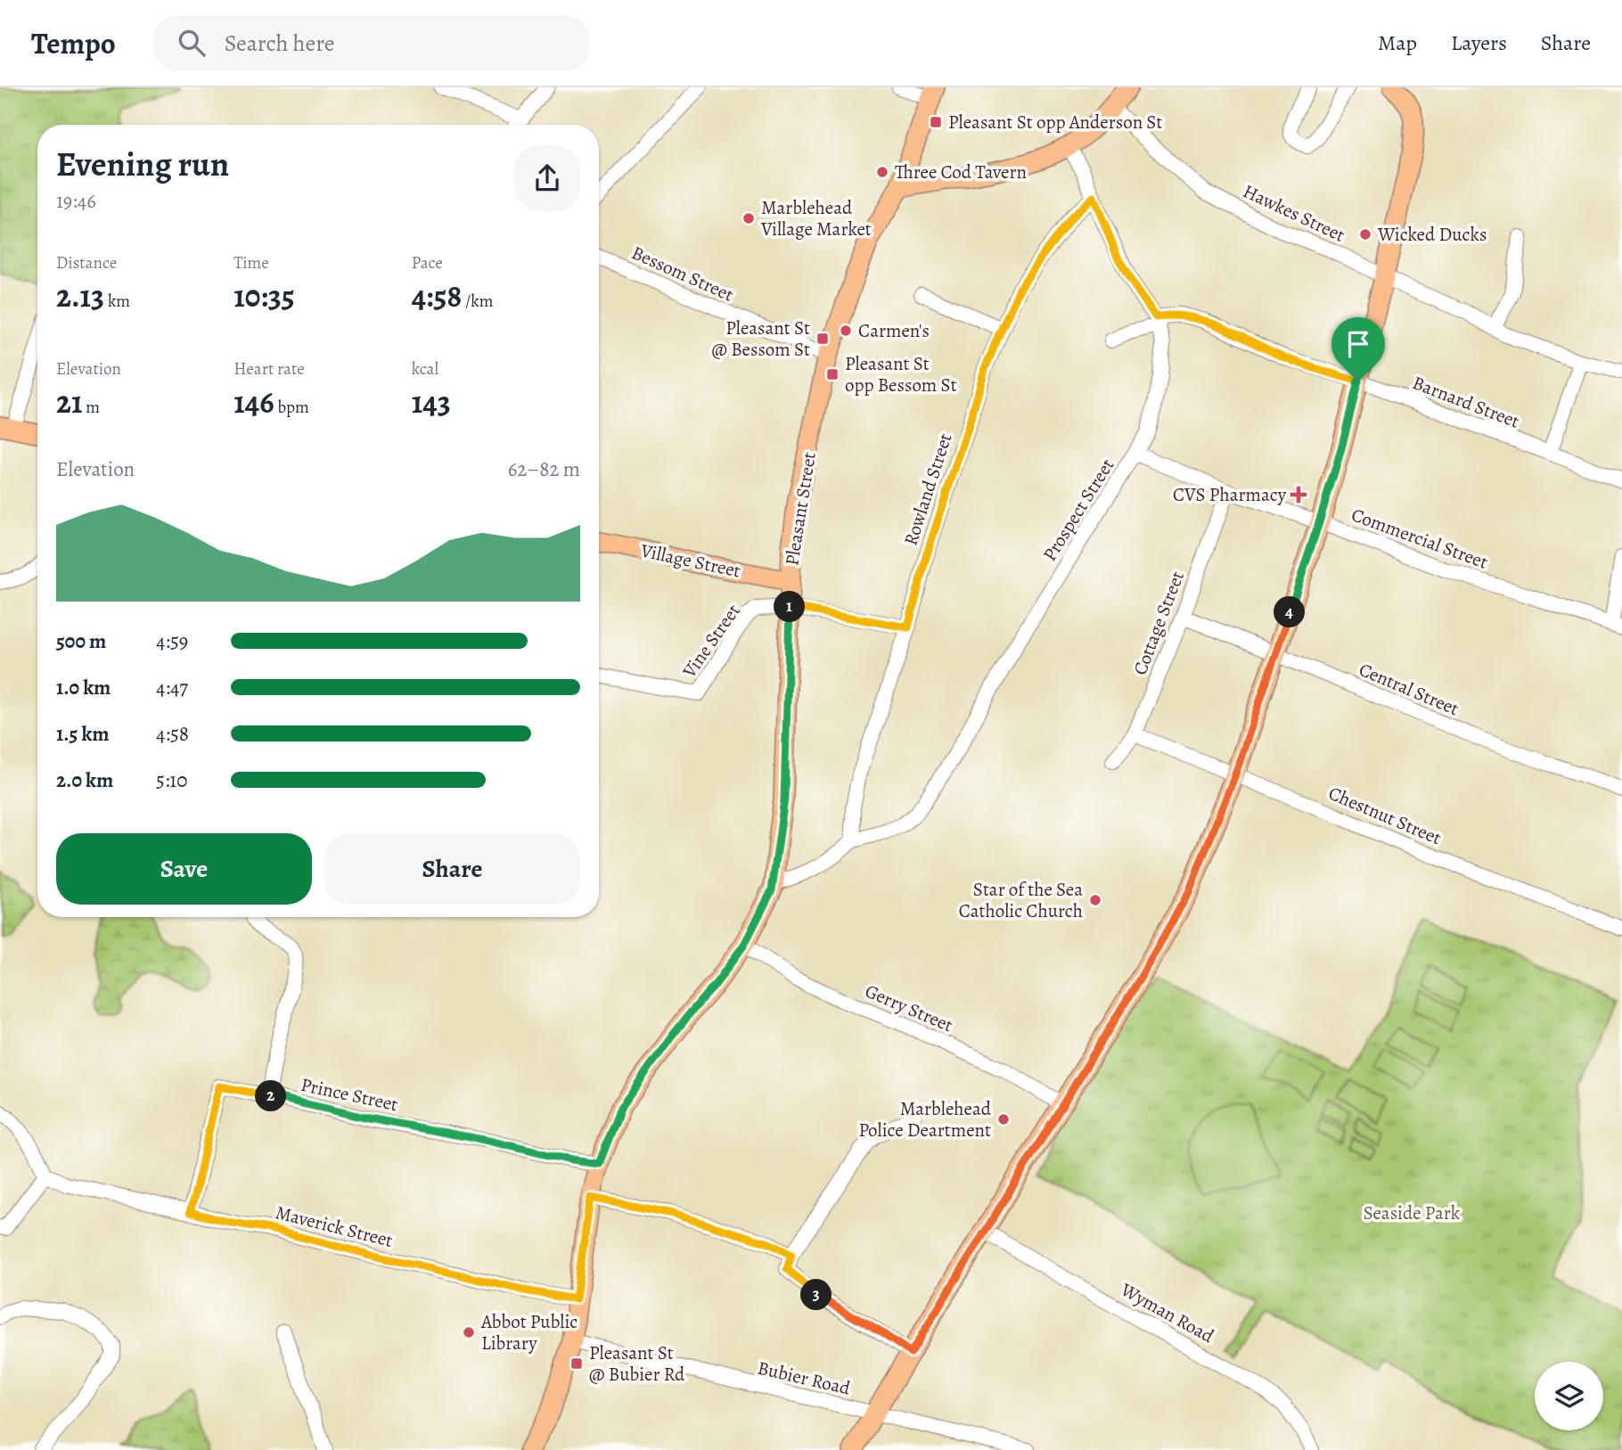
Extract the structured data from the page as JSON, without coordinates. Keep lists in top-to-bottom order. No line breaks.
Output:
{"streets":{"main road":["Pleasant Street","Village Street"],"street":["Hawkes Street","Bessom Street","Barnard Street","Rowland Street","Prospect Street","Commercial Street","Cottage Street","Vine Street","Central Street","Chestnut Street","Gerry Street","Prince Street","Maverick Street","Wyman Road","Bubier Road"]},"crossings":[["Bessom Street","Pleasant Street"],["Barnard Street","Prospect Street"],["Rowland Street","Prospect Street"],["Pleasant Street","Village Street"],["Pleasant Street","Vine Street"],["Pleasant Street","Gerry Street"],["Pleasant Street","Prince Street"],["Pleasant Street","Maverick Street"],["Pleasant Street","Bubier Road"],["Prospect Street","Commercial Street"],["Commercial Street","Cottage Street"],["Cottage Street","Central Street"],["Cottage Street","Chestnut Street"],["Prince Street","Maverick Street"]],"parks":["Seaside Park"],"places":{"transit":["Pleasant St opp Anderson St","Pleasant St @ Bessom St","Pleasant St opp Bessom St","Pleasant St @ Bubier Rd"],"other":["Three Cod Tavern","Marblehead Village Market","Wicked Ducks","Carmen's","Star of the Sea Catholic Church","Marblehead Police Deartment","Abbot Public Library"],"health":["CVS Pharmacy"]},"page":{"header":"Tempo","search":"Search here","nav":["Map","Layers","Share"],"heading":["Evening run","19:46"],"stats":[["Distance","2.13 km"],["Time","10:35"],["Pace","4:58 /km"],["Elevation","21 m"],["Heart rate","146 bpm"],["kcal","143"]],"chart":["Elevation","62–82 m"],"pins":["1","4","2","3"],"list":[{"name":"500 m","note":"4:59"},{"name":"1.0 km","note":"4:47"},{"name":"1.5 km","note":"4:58"},{"name":"2.0 km","note":"5:10"}],"buttons":["Save","Share"]}}
